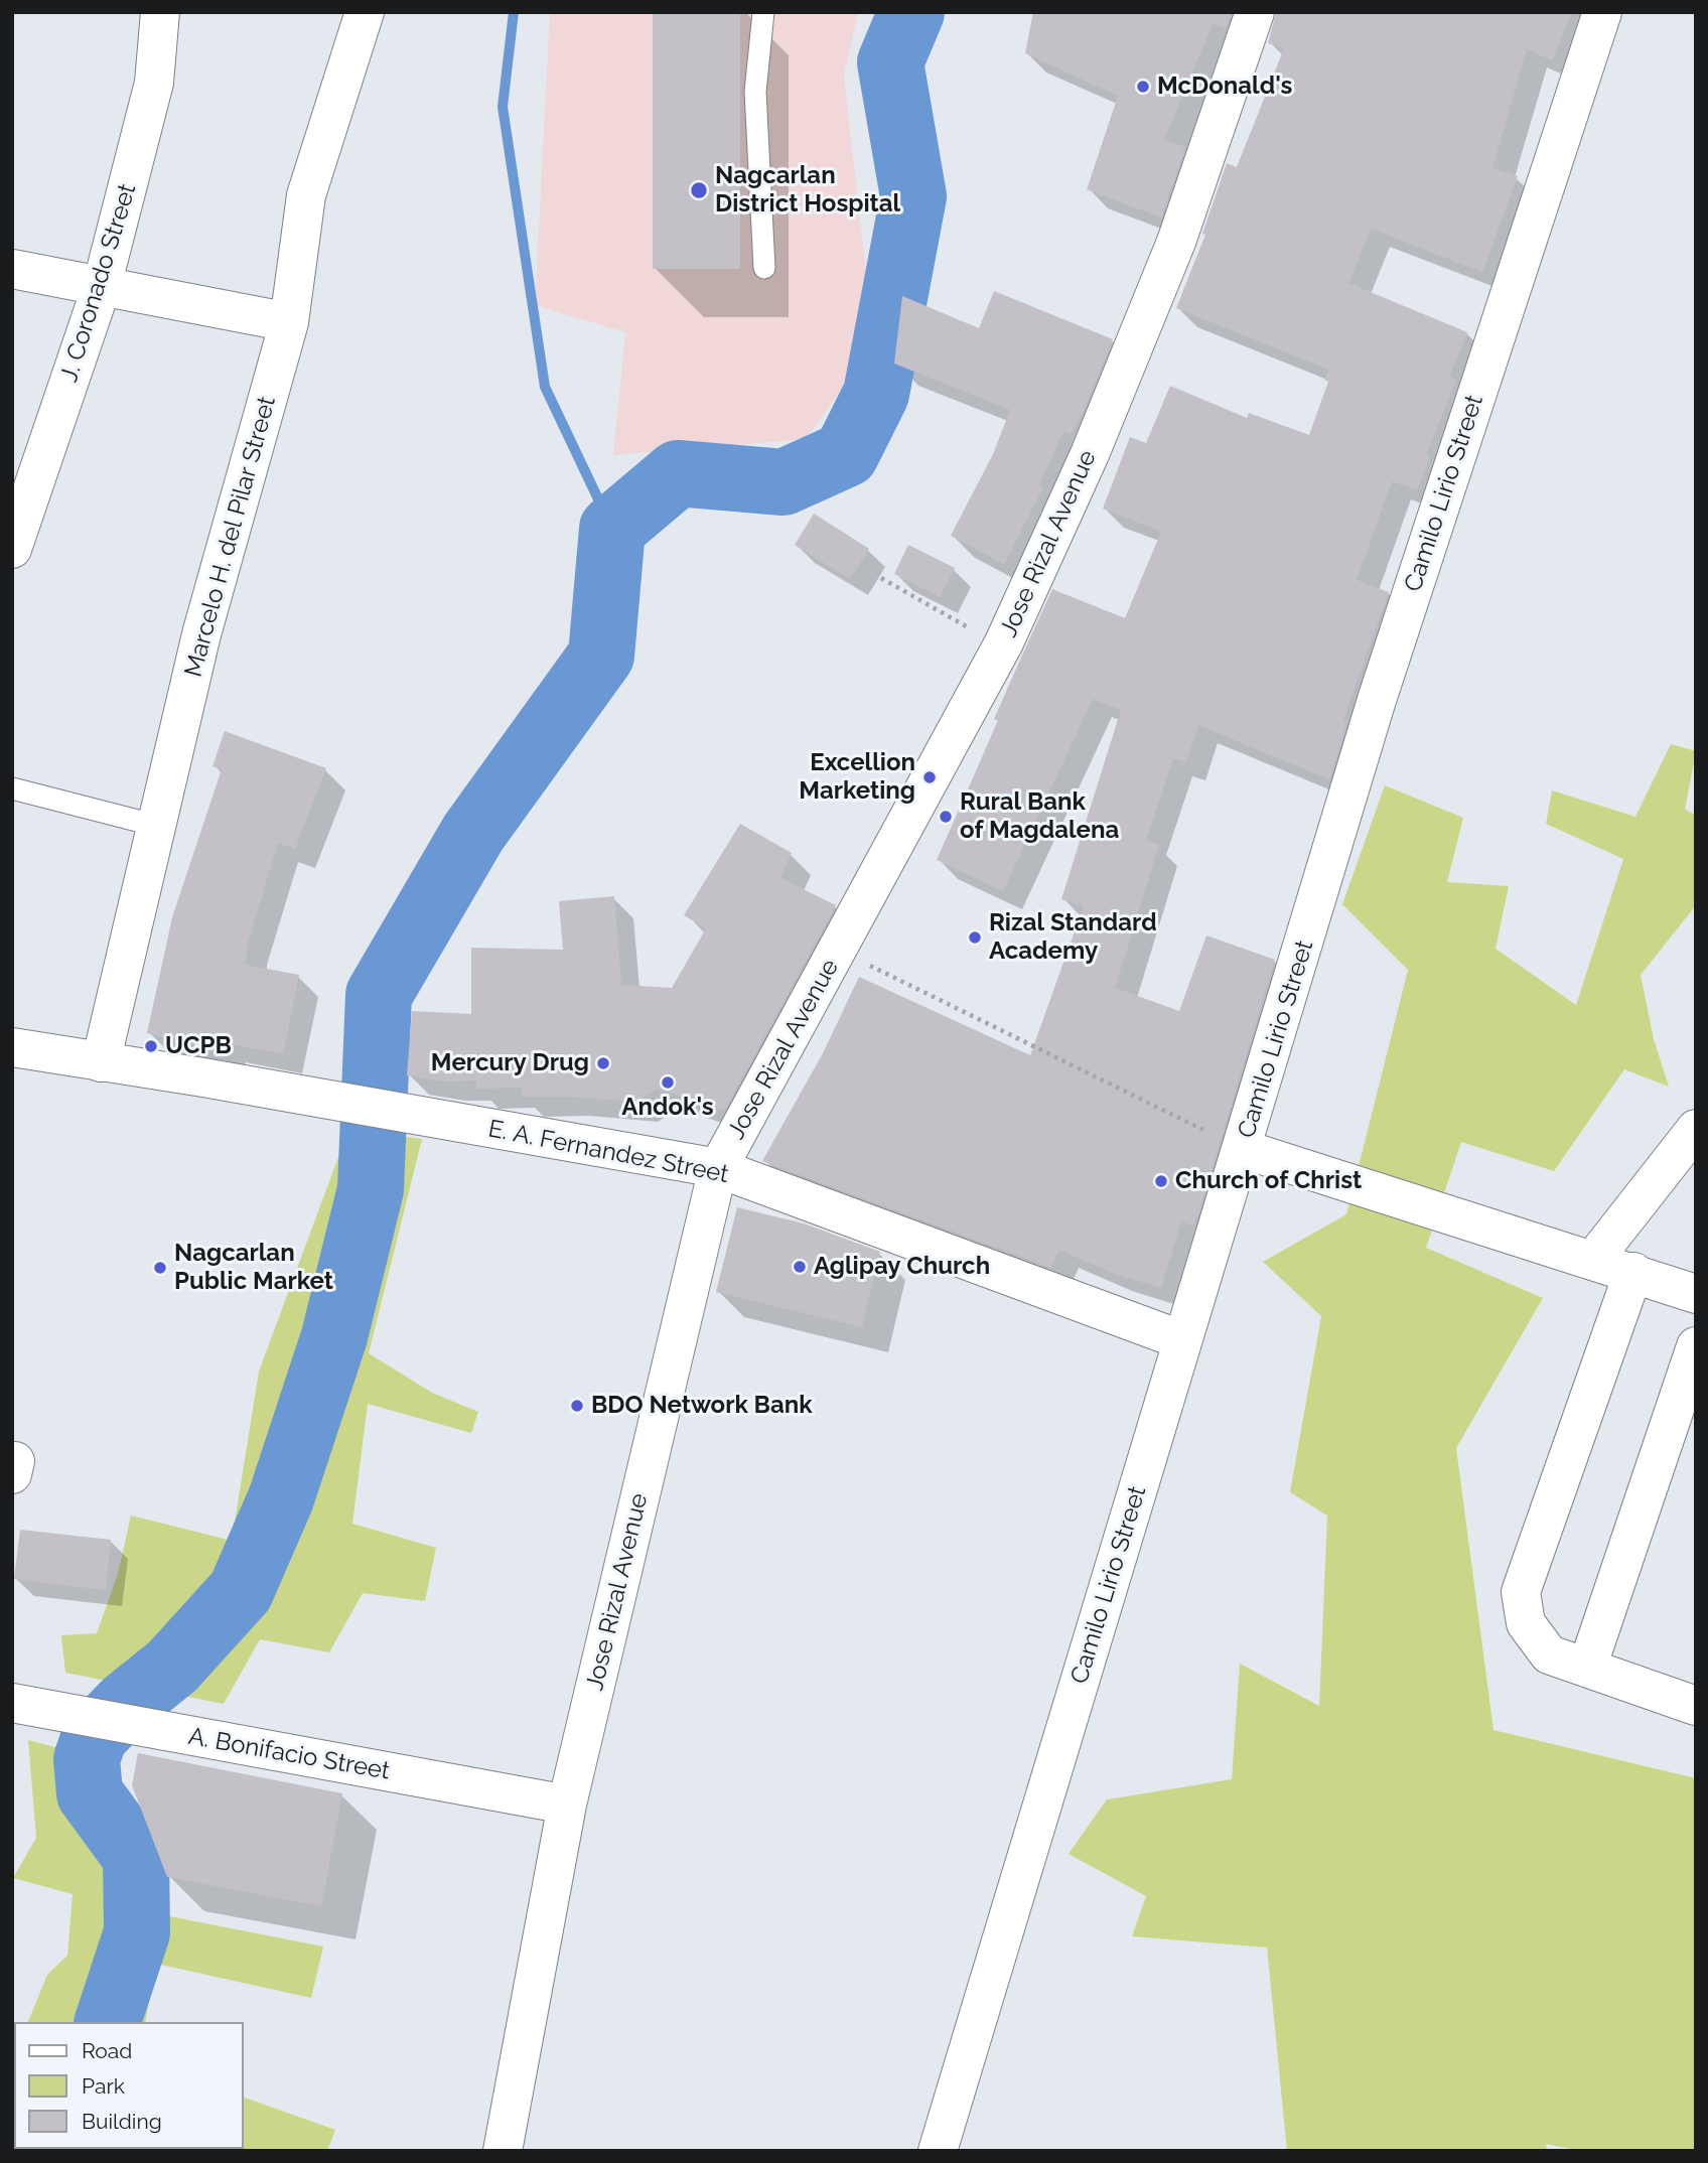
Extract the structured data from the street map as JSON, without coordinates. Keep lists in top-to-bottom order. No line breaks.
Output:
{"streets":{"street":["J. Coronado Street","Camilo Lirio Street","Marcelo H. del Pilar Street","Jose Rizal Avenue","E. A. Fernandez Street","A. Bonifacio Street"]},"crossings":[["Camilo Lirio Street","E. A. Fernandez Street"],["Marcelo H. del Pilar Street","E. A. Fernandez Street"],["Jose Rizal Avenue","E. A. Fernandez Street"],["Jose Rizal Avenue","A. Bonifacio Street"]],"places":["McDonald's","Nagcarlan District Hospital","Excellion Marketing","Rural Bank of Magdalena","Rizal Standard Academy","UCPB","Mercury Drug","Andok's","Church of Christ","Aglipay Church","Nagcarlan Public Market","BDO Network Bank"],"legend":["Road","Park","Building"]}
